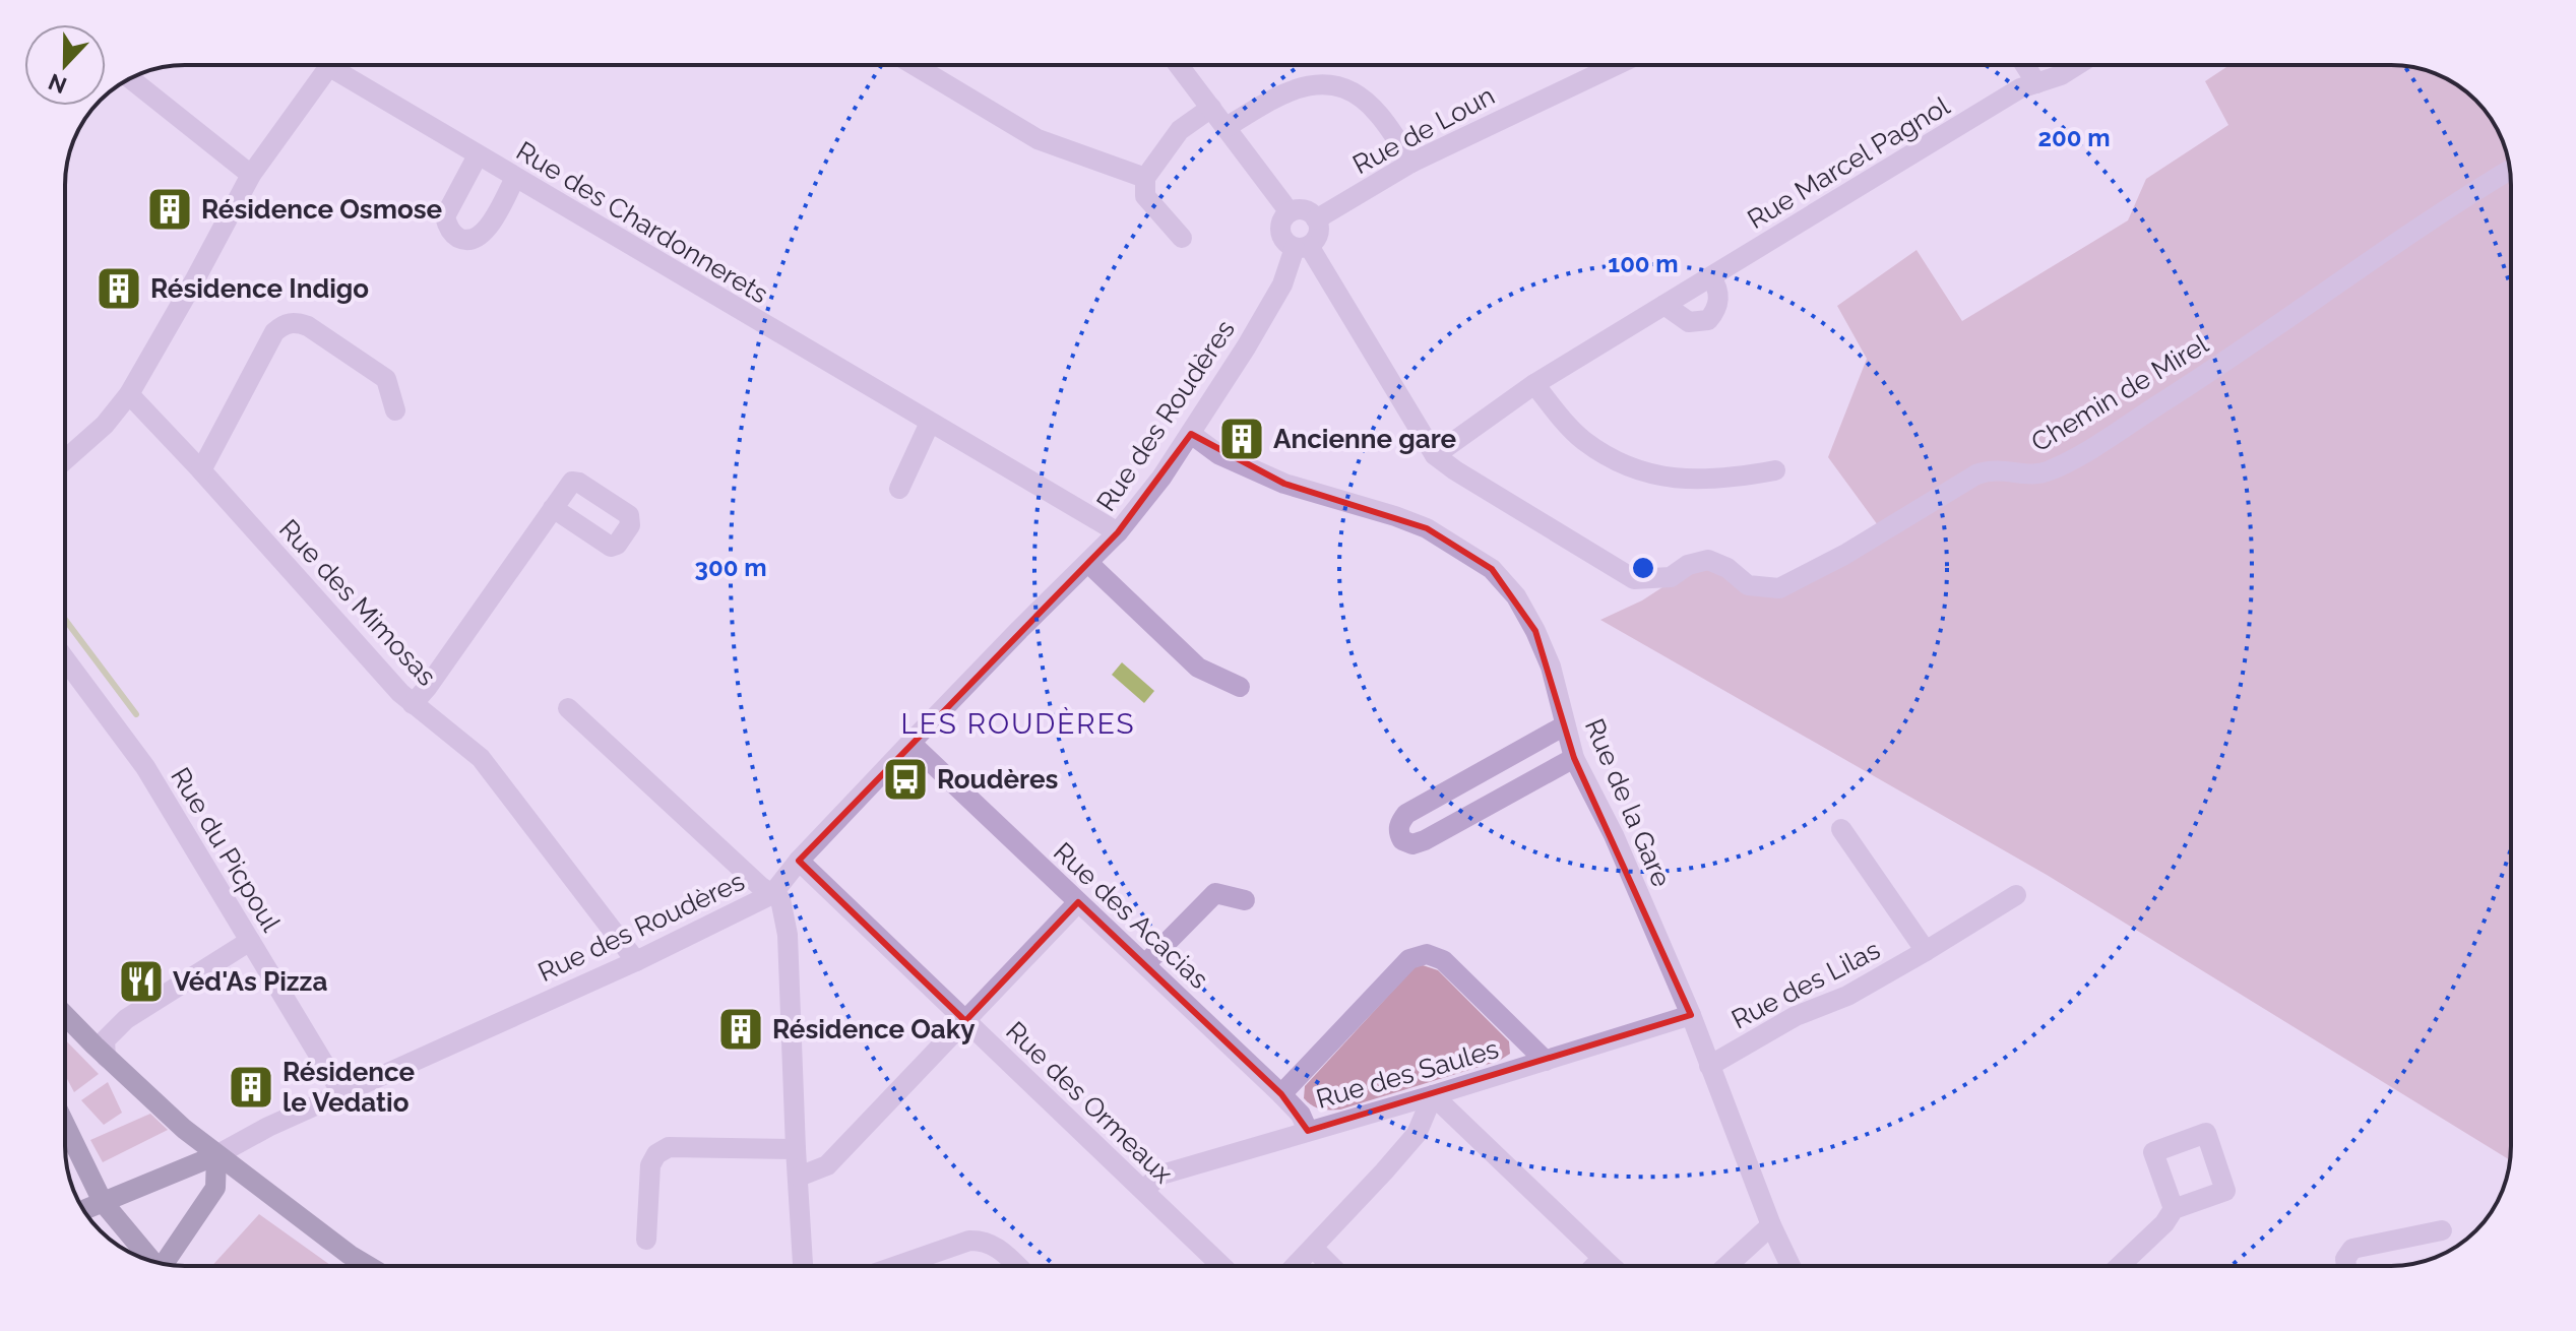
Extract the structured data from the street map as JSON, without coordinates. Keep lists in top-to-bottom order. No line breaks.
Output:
{"streets":{"street":["Rue de Loun","Rue Marcel Pagnol","Rue des Chardonnerets","Chemin de Mirel","Rue des Roudères","Rue des Mimosas","Rue de la Gare","Rue du Picpoul","Rue des Acacias","Rue des Lilas","Rue des Saules","Rue des Ormeaux"]},"crossings":[["Rue de Loun","Rue des Roudères"],["Rue Marcel Pagnol","Chemin de Mirel"],["Rue des Chardonnerets","Rue des Roudères"],["Rue des Roudères","Rue des Mimosas"],["Rue des Roudères","Rue de la Gare"],["Rue des Roudères","Rue du Picpoul"],["Rue des Roudères","Rue des Acacias"],["Rue des Roudères","Rue des Ormeaux"],["Rue de la Gare","Rue des Lilas"],["Rue de la Gare","Rue des Saules"],["Rue des Acacias","Rue des Saules"],["Rue des Saules","Rue des Ormeaux"]],"districts":["LES ROUDÈRES"],"places":{"building":["Résidence Osmose","Résidence Indigo","Ancienne gare","Résidence Oaky","Résidence le Vedatio"],"bus stop":["Roudères"],"restaurant":["Véd'As Pizza"]},"north":"bottom","rings":["200 m","100 m","300 m"]}
